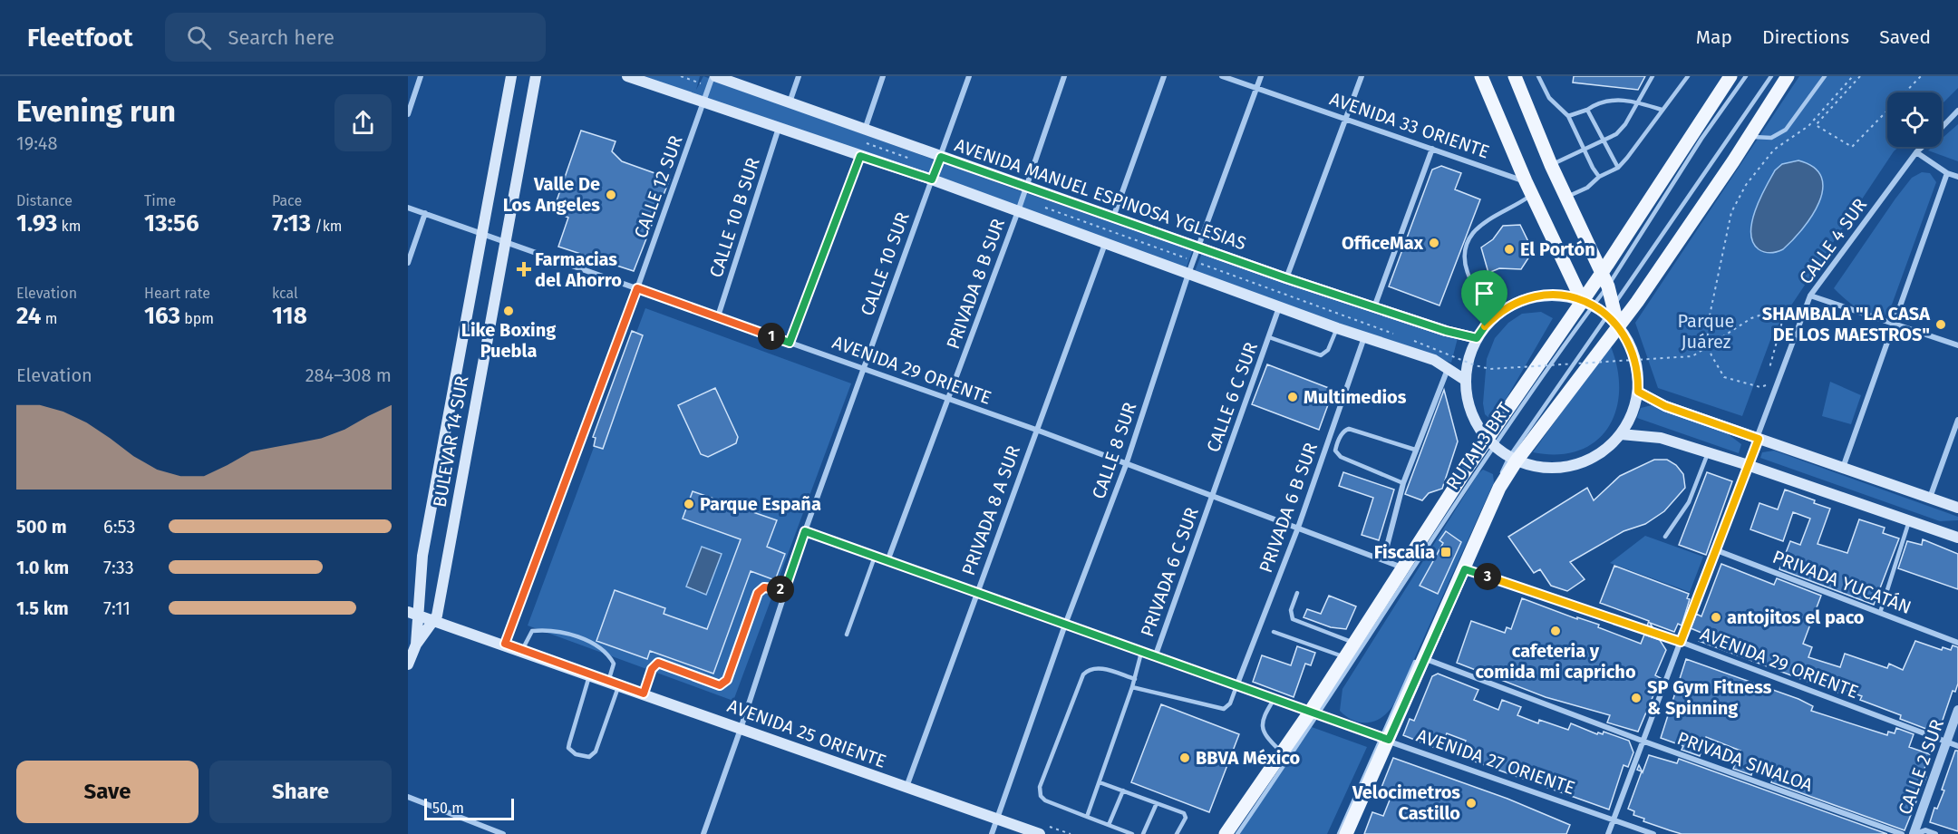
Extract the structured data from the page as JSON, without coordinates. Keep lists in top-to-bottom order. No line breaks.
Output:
{"streets":{"main road":["AVENIDA MANUEL ESPINOSA YGLESIAS","BULEVAR 14 SUR","AVENIDA 25 ORIENTE"],"street":["AVENIDA 33 ORIENTE","CALLE 12 SUR","CALLE 10 B SUR","CALLE 4 SUR","CALLE 10 SUR","PRIVADA 8 B SUR","AVENIDA 29 ORIENTE","CALLE 6 C SUR","CALLE 8 SUR","PRIVADA 6 B SUR","PRIVADA 8 A SUR","PRIVADA 6 C SUR","PRIVADA YUCATÁN","AVENIDA 27 ORIENTE","PRIVADA SINALOA","CALLE 2 SUR"],"lane":["RUTA L3 BRT"]},"crossings":[["AVENIDA 33 ORIENTE","CALLE 8 SUR"],["CALLE 12 SUR","AVENIDA MANUEL ESPINOSA YGLESIAS"],["CALLE 12 SUR","AVENIDA 29 ORIENTE"],["CALLE 12 SUR","AVENIDA 25 ORIENTE"],["AVENIDA MANUEL ESPINOSA YGLESIAS","CALLE 10 SUR"],["AVENIDA MANUEL ESPINOSA YGLESIAS","PRIVADA 8 B SUR"],["AVENIDA MANUEL ESPINOSA YGLESIAS","CALLE 8 SUR"],["CALLE 10 B SUR","AVENIDA 29 ORIENTE"],["CALLE 4 SUR","AVENIDA 29 ORIENTE"],["CALLE 4 SUR","PRIVADA YUCATÁN"],["CALLE 4 SUR","AVENIDA 27 ORIENTE"],["CALLE 4 SUR","PRIVADA SINALOA"],["CALLE 10 SUR","AVENIDA 29 ORIENTE"],["CALLE 10 SUR","AVENIDA 25 ORIENTE"],["CALLE 10 SUR","AVENIDA 27 ORIENTE"],["PRIVADA 8 B SUR","AVENIDA 29 ORIENTE"],["PRIVADA 8 B SUR","AVENIDA 27 ORIENTE"],["AVENIDA 29 ORIENTE","CALLE 6 C SUR"],["AVENIDA 29 ORIENTE","BULEVAR 14 SUR"],["AVENIDA 29 ORIENTE","CALLE 8 SUR"],["AVENIDA 29 ORIENTE","PRIVADA 6 B SUR"],["AVENIDA 29 ORIENTE","PRIVADA 8 A SUR"],["AVENIDA 29 ORIENTE","PRIVADA 6 C SUR"],["AVENIDA 29 ORIENTE","CALLE 2 SUR"],["CALLE 6 C SUR","PRIVADA 6 C SUR"],["BULEVAR 14 SUR","AVENIDA 25 ORIENTE"],["RUTA L3 BRT","AVENIDA 27 ORIENTE"],["CALLE 8 SUR","AVENIDA 25 ORIENTE"],["CALLE 8 SUR","AVENIDA 27 ORIENTE"],["PRIVADA 6 B SUR","AVENIDA 27 ORIENTE"],["PRIVADA 8 A SUR","AVENIDA 25 ORIENTE"],["PRIVADA 8 A SUR","AVENIDA 27 ORIENTE"],["PRIVADA 6 C SUR","AVENIDA 27 ORIENTE"]],"parks":["Parque Juárez"],"places":{"other":["Valle De Los Angeles","OfficeMax","El Portón","Like Boxing Puebla","SHAMBALA \"LA CASA DE LOS MAESTROS\"","Multimedios","Parque España","antojitos el paco","cafeteria y comida mi capricho","SP Gym Fitness & Spinning","BBVA México","Velocimetros Castillo"],"health":["Farmacias del Ahorro"],"transit":["Fiscalía"]},"scale_bar":"50 m","page":{"header":"Fleetfoot","search":"Search here","nav":["Map","Directions","Saved"],"heading":["Evening run","19:48"],"stats":[["Distance","1.93 km"],["Time","13:56"],["Pace","7:13 /km"],["Elevation","24 m"],["Heart rate","163 bpm"],["kcal","118"]],"pins":["1","3","2"],"chart":["Elevation","284–308 m"],"list":[{"name":"500 m","note":"6:53"},{"name":"1.0 km","note":"7:33"},{"name":"1.5 km","note":"7:11"}],"buttons":["Save","Share"],"scale":"50 m"}}
